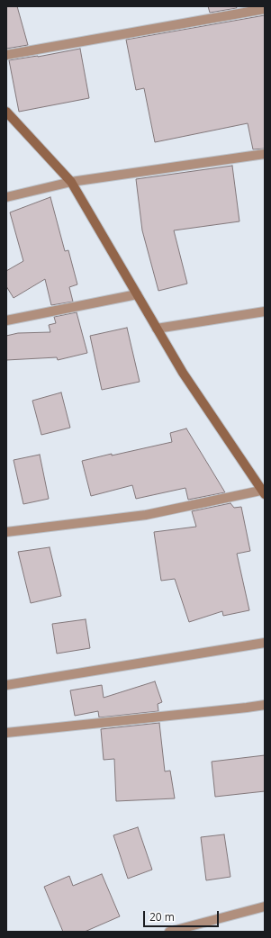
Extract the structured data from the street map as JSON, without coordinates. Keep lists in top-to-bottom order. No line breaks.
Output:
{"scale_bar":"20 m"}
